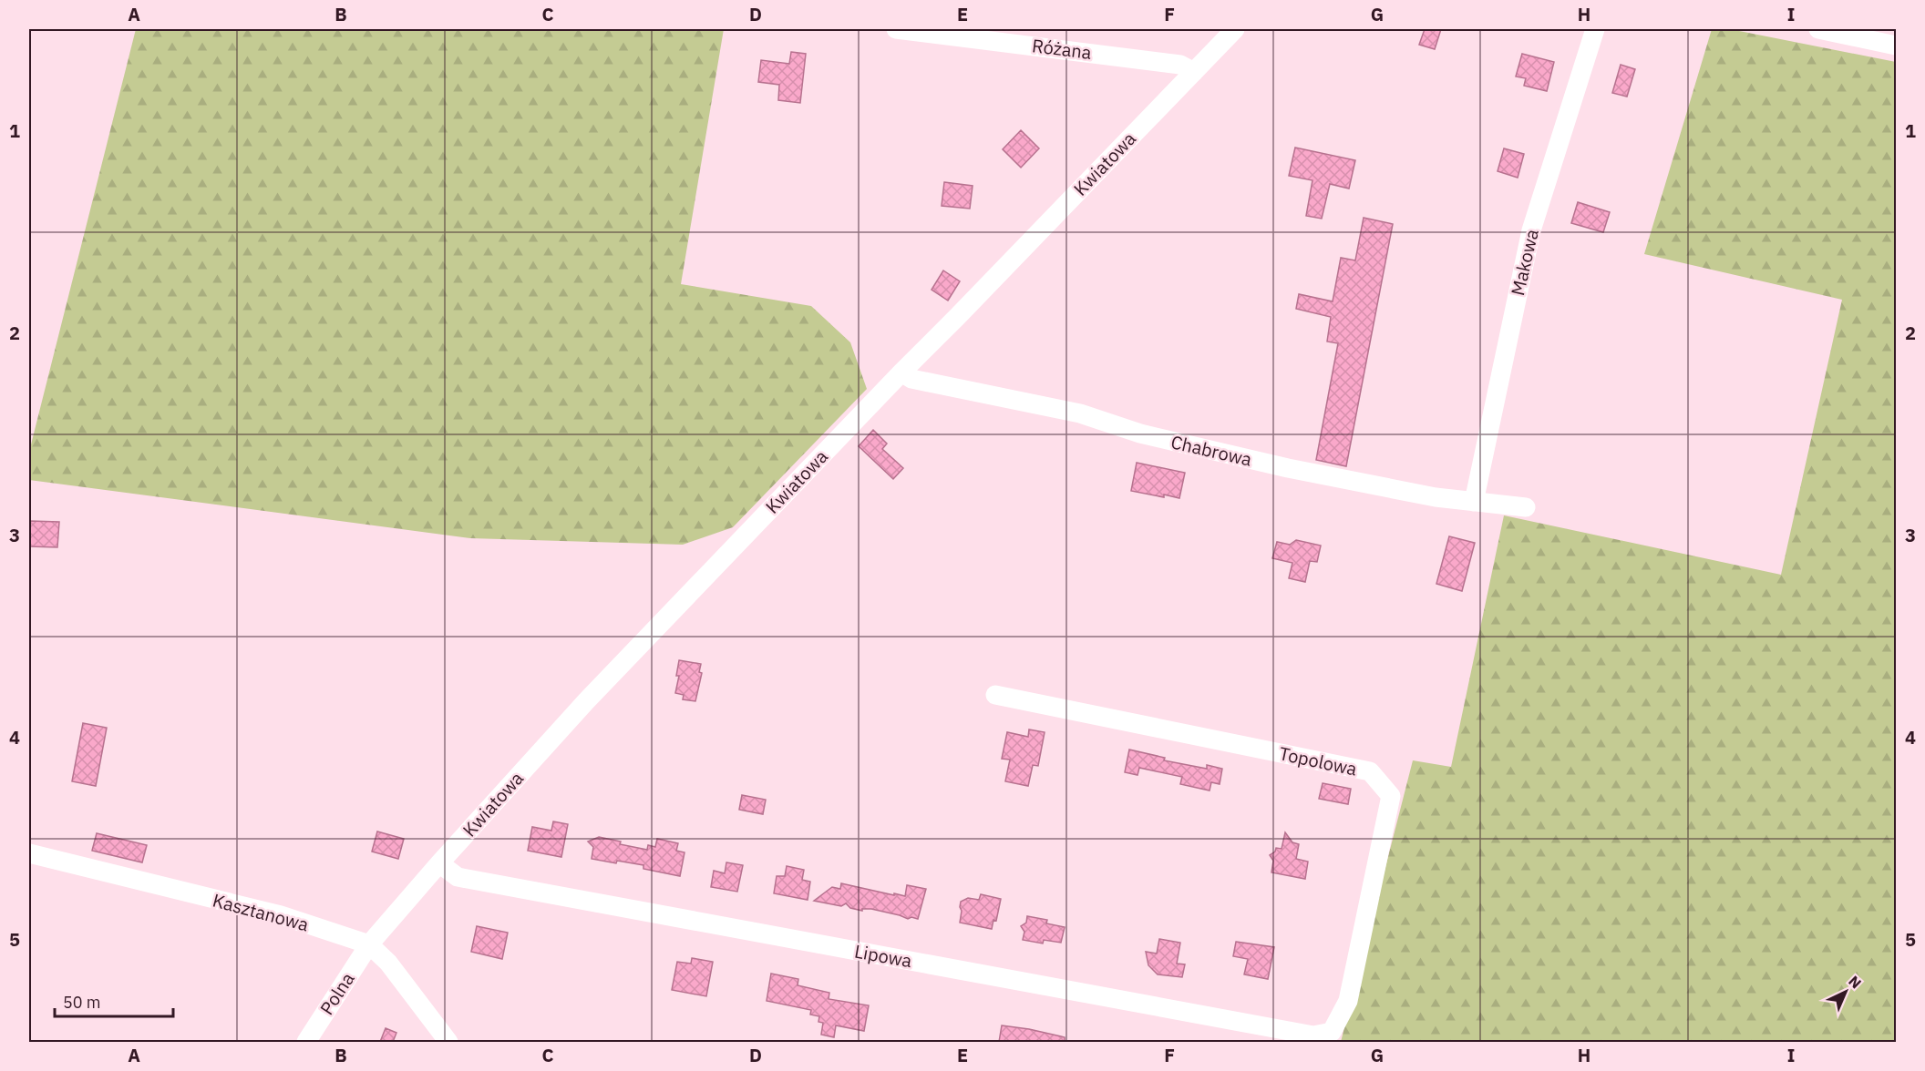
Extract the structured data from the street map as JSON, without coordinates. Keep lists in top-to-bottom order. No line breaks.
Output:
{"streets":{"street":["Różana","Kwiatowa","Makowa","Chabrowa","Topolowa","Kasztanowa","Lipowa","Polna"]},"crossings":[["Różana","Kwiatowa"],["Kwiatowa","Chabrowa"],["Kwiatowa","Kasztanowa"],["Kwiatowa","Lipowa"],["Kwiatowa","Polna"],["Makowa","Chabrowa"],["Topolowa","Lipowa"],["Kasztanowa","Polna"]],"scale_bar":"50 m","north":"top right","grid":{"columns":["A","B","C","D","E","F","G","H","I"],"rows":["1","2","3","4","5"]}}
